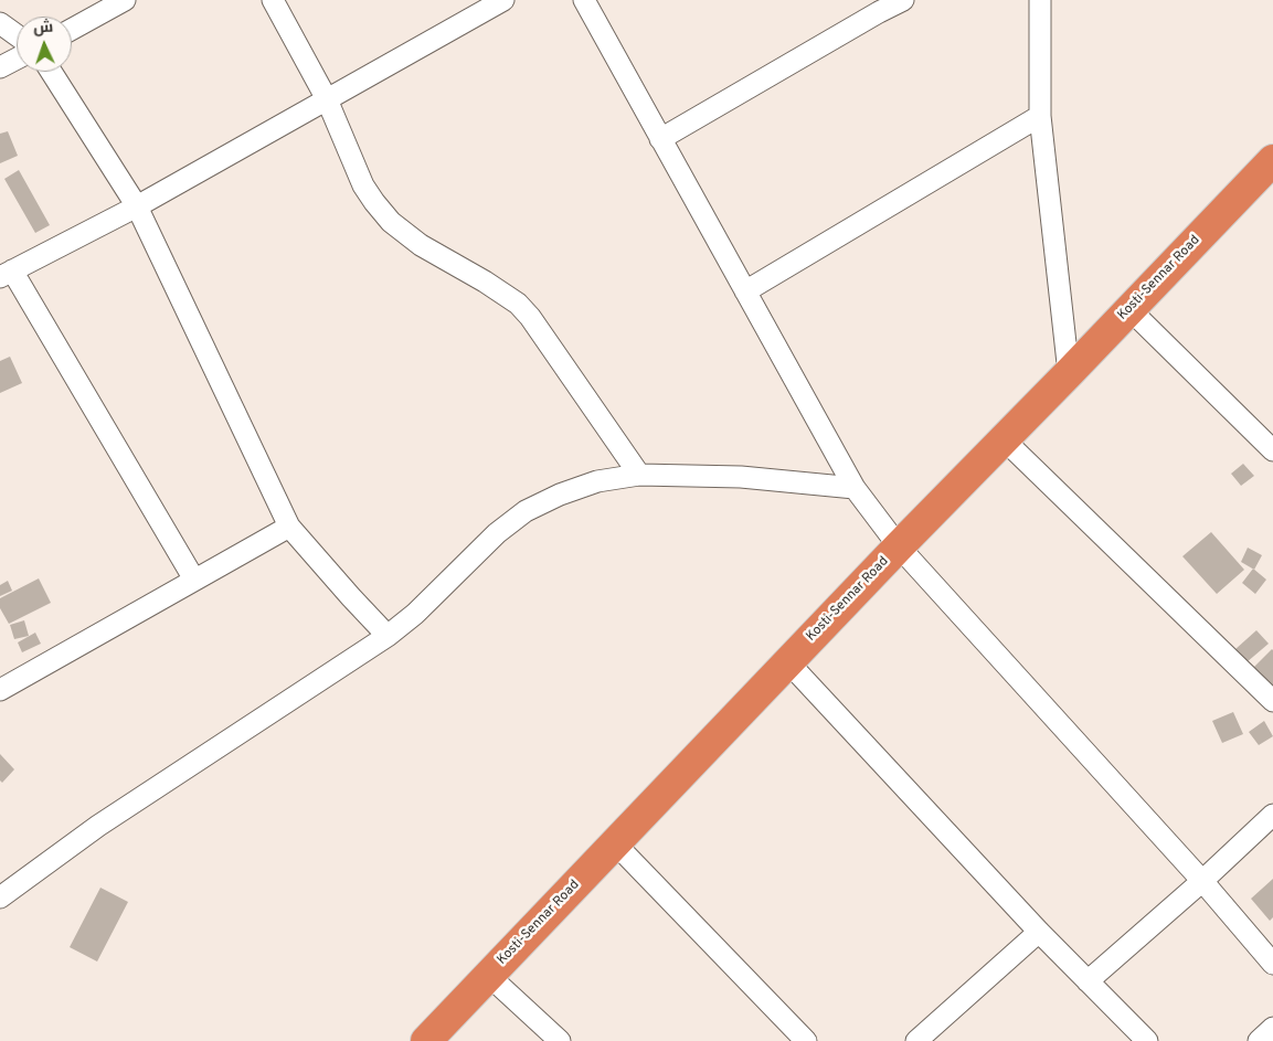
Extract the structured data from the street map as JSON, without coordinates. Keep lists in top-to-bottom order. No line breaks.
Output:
{"streets":{"highway":["Kosti-Sennar Road"]},"north":"top"}
